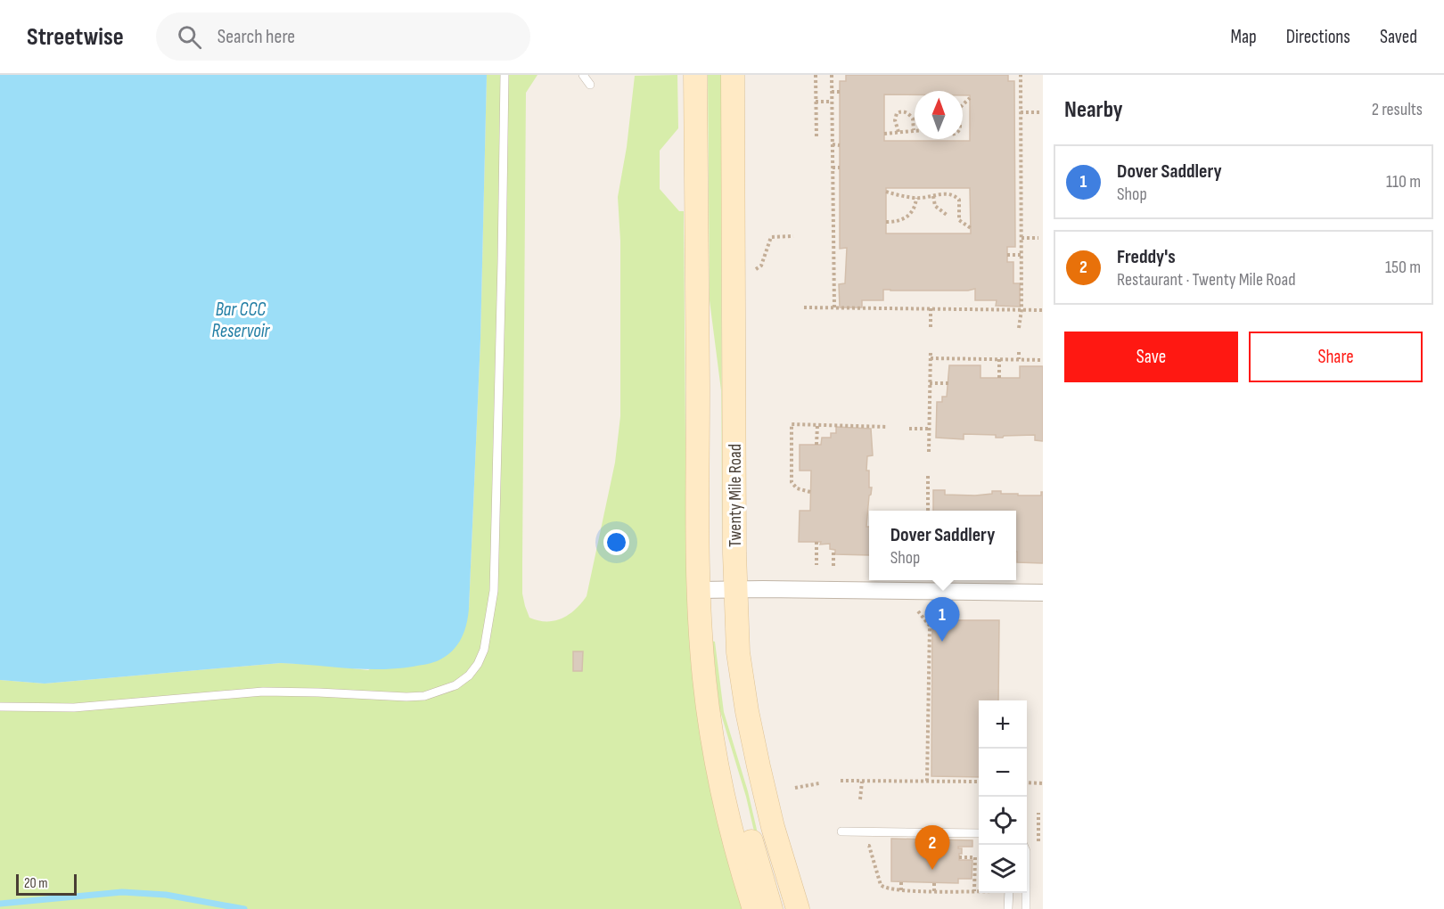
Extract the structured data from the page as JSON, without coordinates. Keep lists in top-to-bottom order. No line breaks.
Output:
{"streets":{"main road":["Twenty Mile Road"]},"water":["Bar CCC Reservoir"],"scale_bar":"20 m","north":"top","page":{"header":"Streetwise","search":"Search here","nav":["Map","Directions","Saved"],"heading":["Nearby","2 results"],"list":[{"mark":"1","name":"Dover Saddlery","note":"Shop","value":"110 m"},{"mark":"2","name":"Freddy's","note":"Restaurant · Twenty Mile Road","value":"150 m"}],"buttons":["Save","Share"],"popup":["Dover Saddlery","Shop"],"pins":["1","2"],"map_buttons":["+","−"],"scale":"20 m"}}
